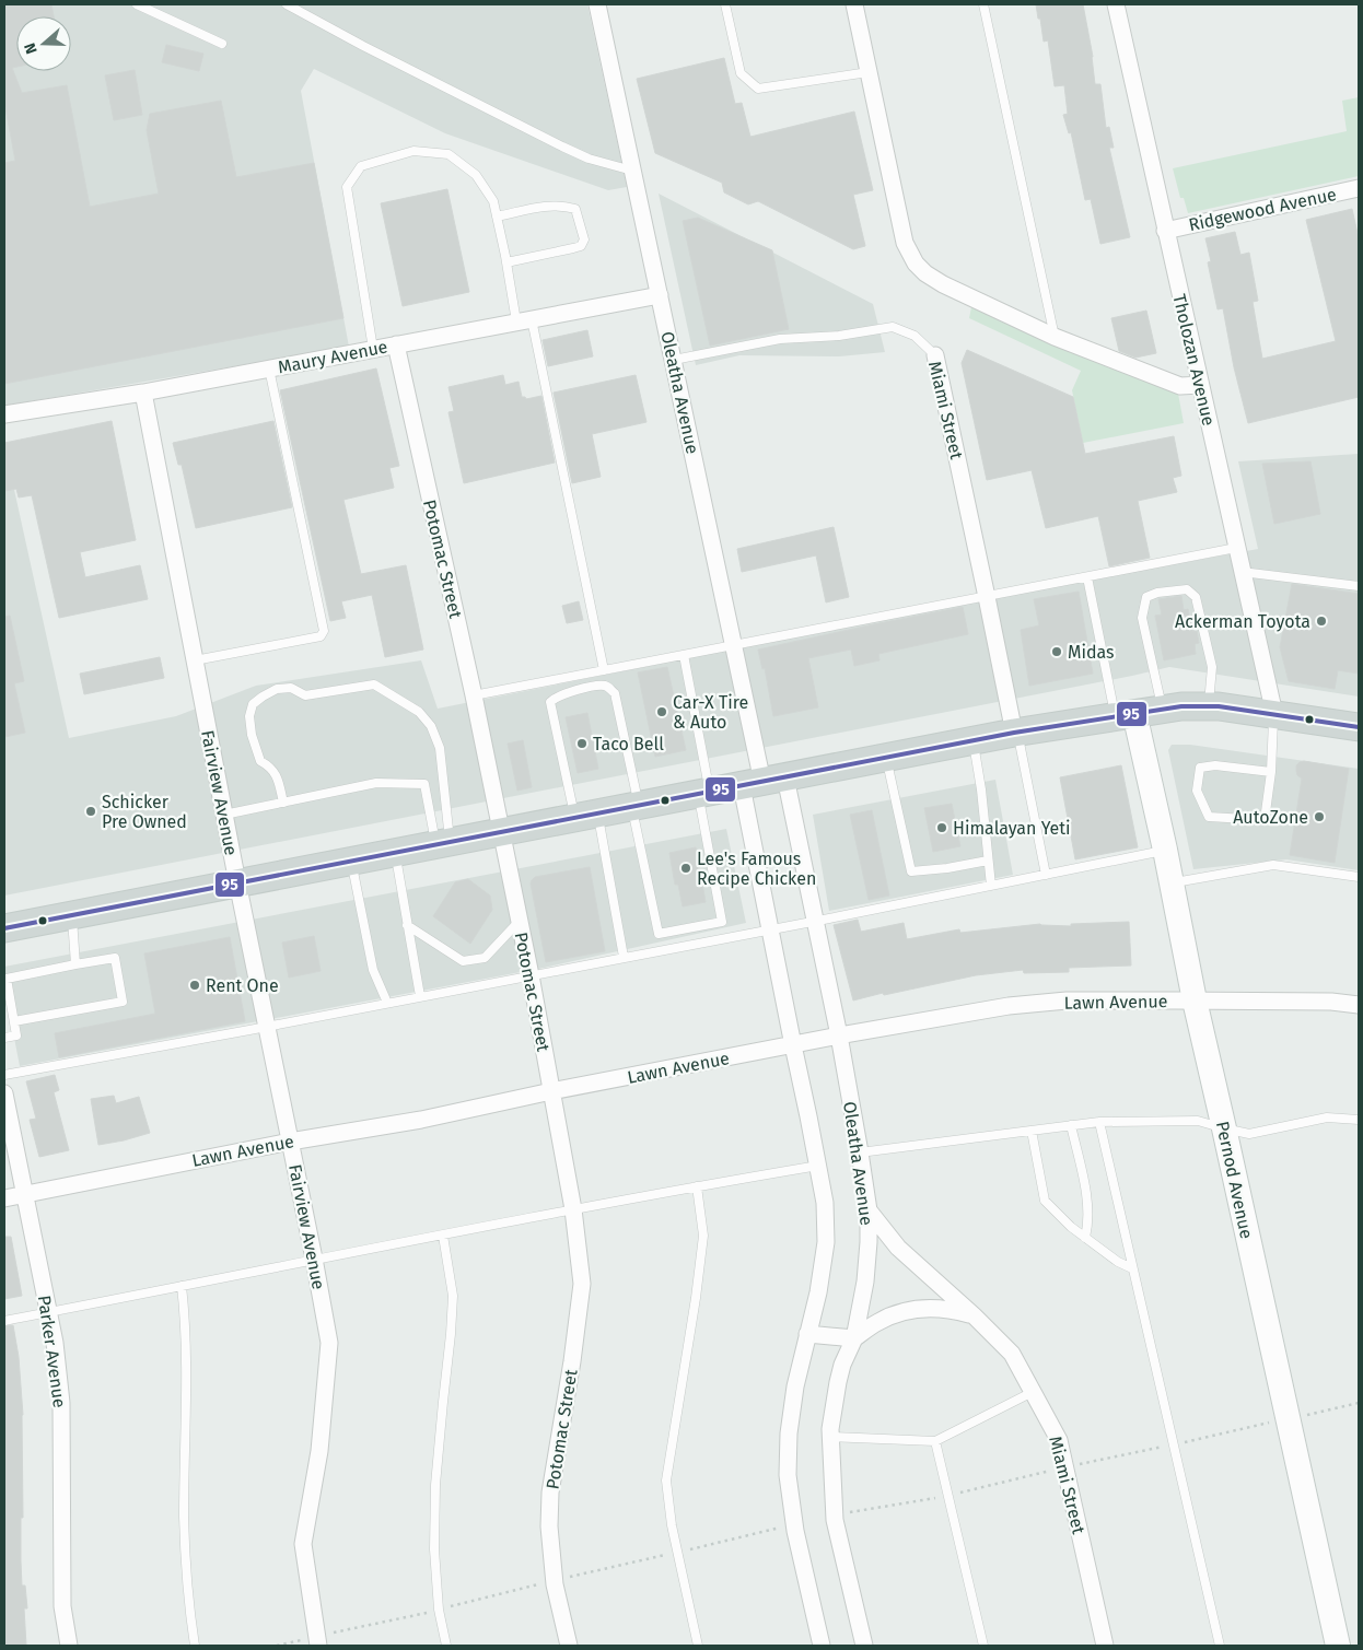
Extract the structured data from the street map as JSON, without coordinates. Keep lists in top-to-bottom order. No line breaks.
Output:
{"streets":{"street":["Ridgewood Avenue","Maury Avenue","Tholozan Avenue","Oleatha Avenue","Miami Street","Potomac Street","Fairview Avenue","Lawn Avenue","Pernod Avenue","Parker Avenue"]},"crossings":[["Ridgewood Avenue","Tholozan Avenue"],["Maury Avenue","Oleatha Avenue"],["Maury Avenue","Potomac Street"],["Maury Avenue","Fairview Avenue"],["Oleatha Avenue","Miami Street"],["Oleatha Avenue","Lawn Avenue"],["Potomac Street","Lawn Avenue"],["Fairview Avenue","Lawn Avenue"],["Lawn Avenue","Pernod Avenue"],["Lawn Avenue","Parker Avenue"]],"places":["Ackerman Toyota","Midas","Car-X Tire & Auto","Taco Bell","Schicker Pre Owned","AutoZone","Himalayan Yeti","Lee's Famous Recipe Chicken","Rent One"],"lines":["transit line 95"],"north":"left"}
